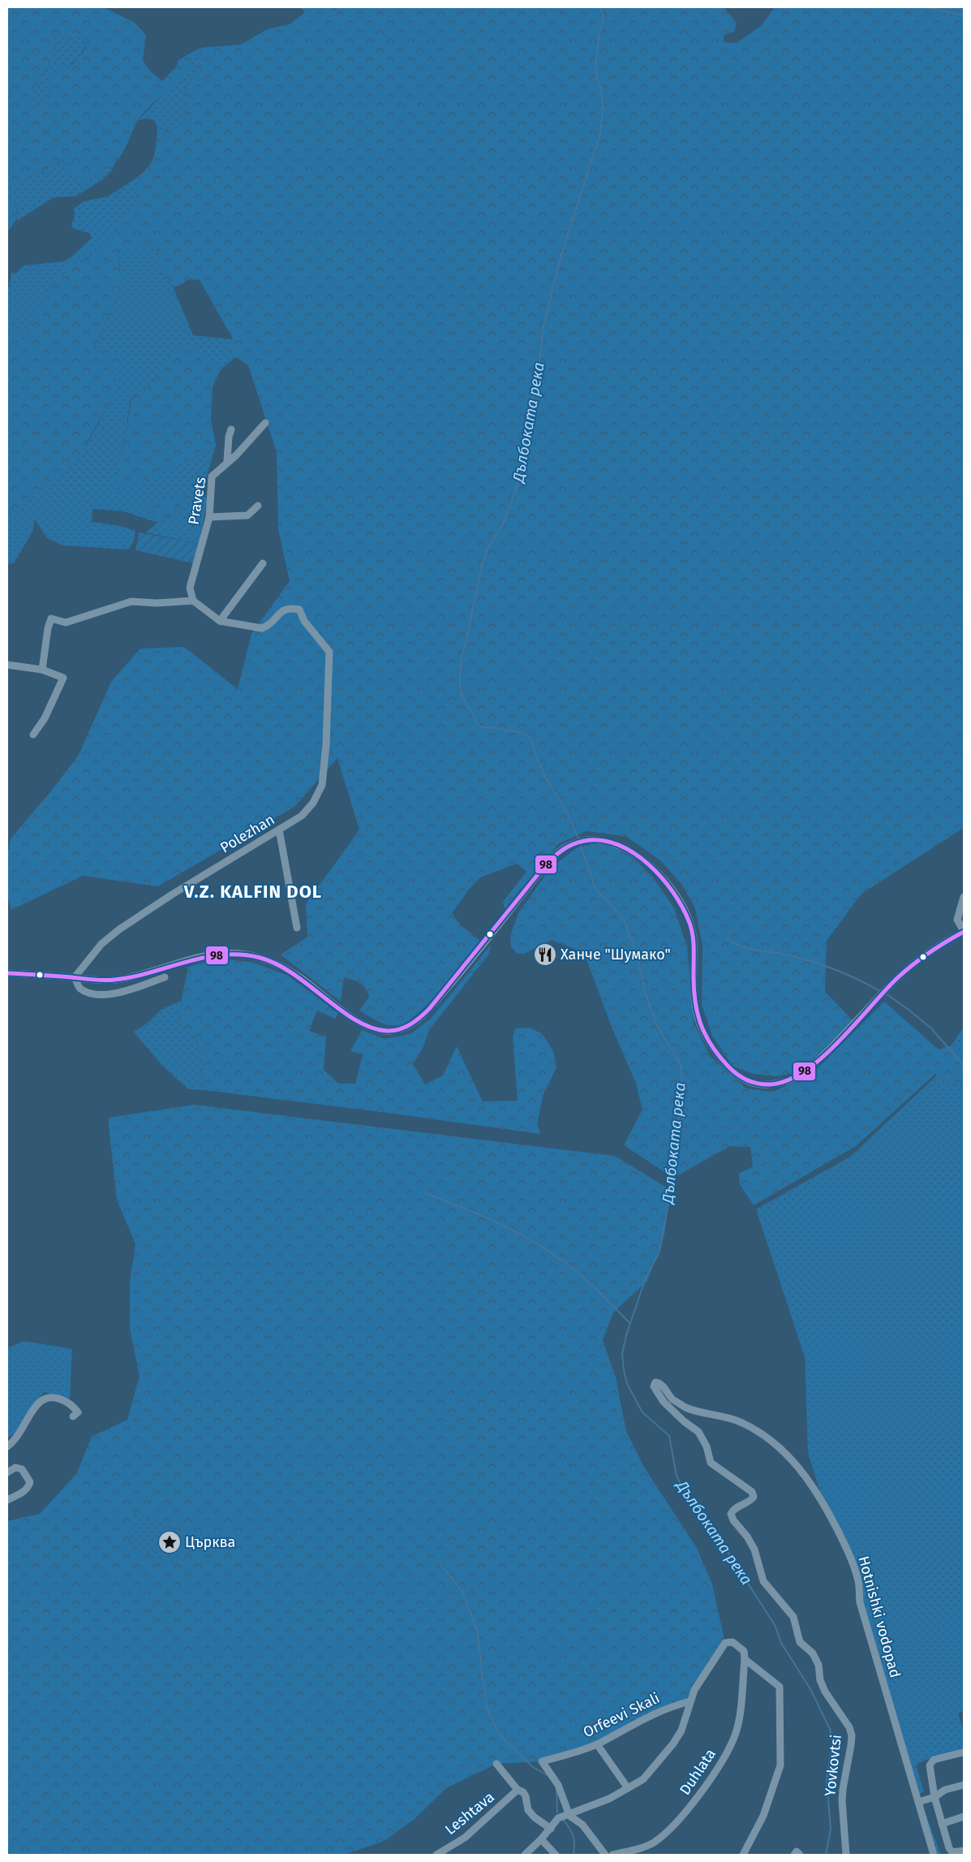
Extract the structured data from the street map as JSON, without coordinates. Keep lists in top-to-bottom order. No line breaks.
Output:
{"streets":{"street":["Pravets","Polezhan","Hotnishki vodopad","Orfeevi Skali","Yovkovtsi","Duhlata","Leshtava"]},"crossings":[["Hotnishki vodopad","Yovkovtsi"]],"districts":["V.Z. KALFIN DOL"],"water":["Дълбоката река"],"places":{"restaurant":["Ханче \"Шумако\""],"place":["Църква"]},"lines":["transit line 98"]}
